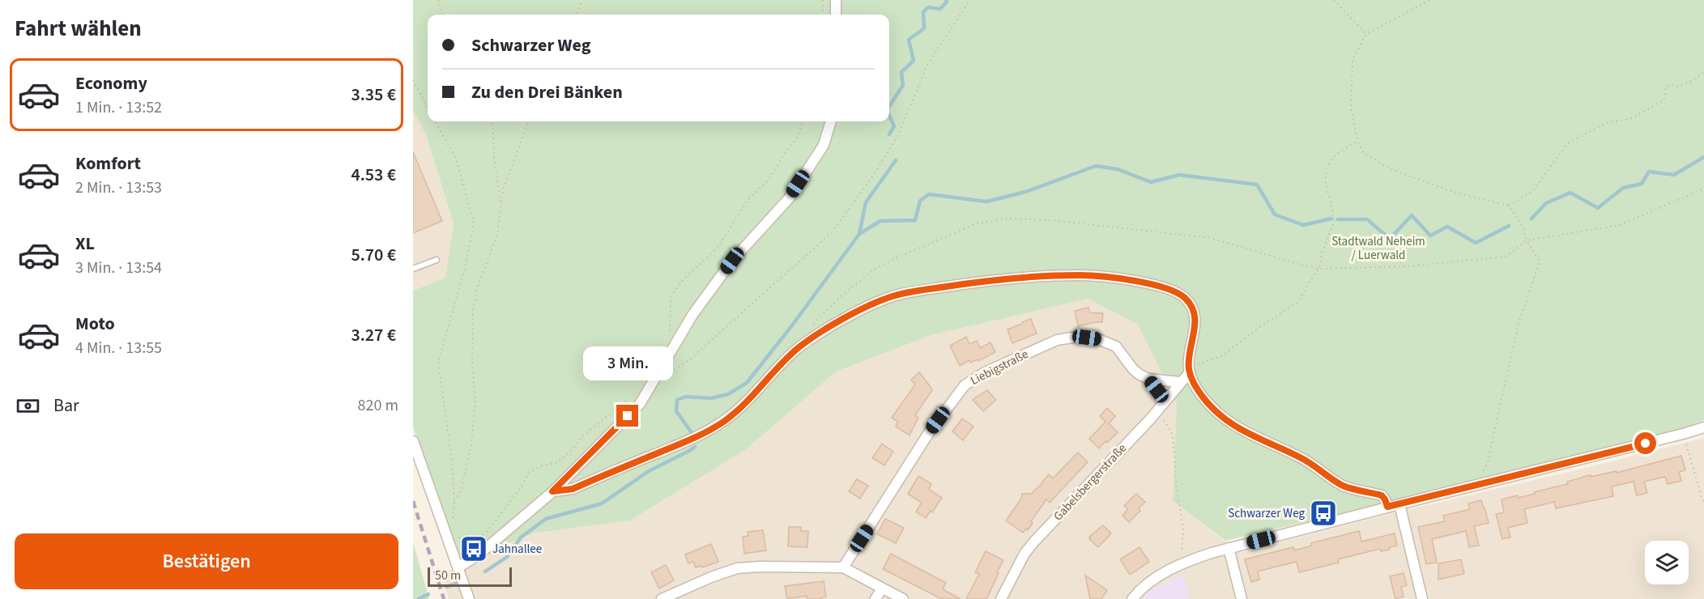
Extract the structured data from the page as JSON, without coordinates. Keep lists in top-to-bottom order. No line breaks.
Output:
{"streets":{"street":["Liebigstraße","Gabelsbergerstraße"]},"crossings":[["Liebigstraße","Gabelsbergerstraße"]],"parks":["Stadtwald Neheim / Luerwald"],"places":{"bus stop":["Schwarzer Weg","Jahnallee"]},"scale_bar":"50 m","page":{"heading":"Fahrt wählen","banner":["Schwarzer Weg","Zu den Drei Bänken"],"list":[{"name":"Economy","note":"1 Min. · 13:52","value":"3.35 €"},{"name":"Komfort","note":"2 Min. · 13:53","value":"4.53 €"},{"name":"XL","note":"3 Min. · 13:54","value":"5.70 €"},{"name":"Moto","note":"4 Min. · 13:55","value":"3.27 €"}],"bubble":"3 Min.","pay":["Bar","820 m"],"buttons":"Bestätigen","scale":"50 m"}}
